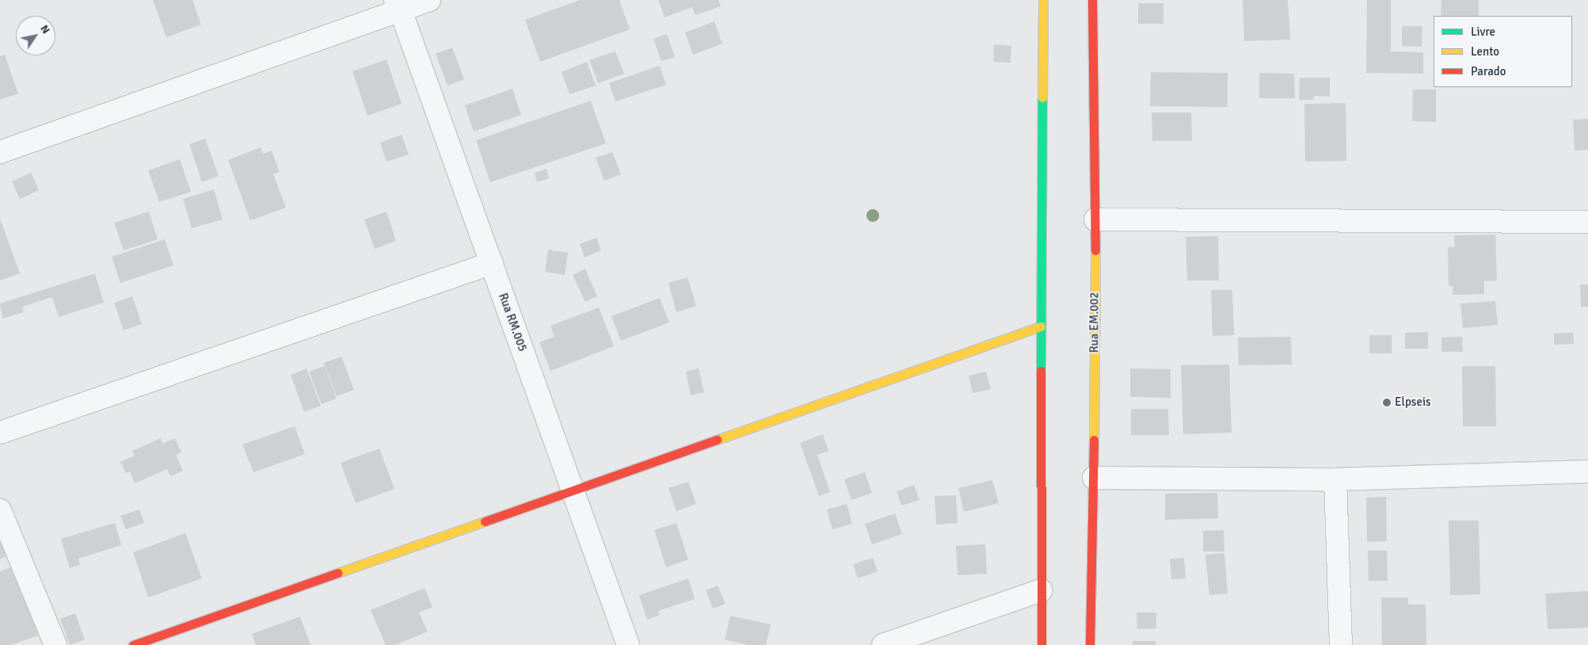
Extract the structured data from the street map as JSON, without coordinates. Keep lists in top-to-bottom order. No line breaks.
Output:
{"streets":{"street":["Rua RM.005","Rua EM.002"]},"places":["Elpseis"],"legend":["Livre","Lento","Parado"],"north":"top right"}
